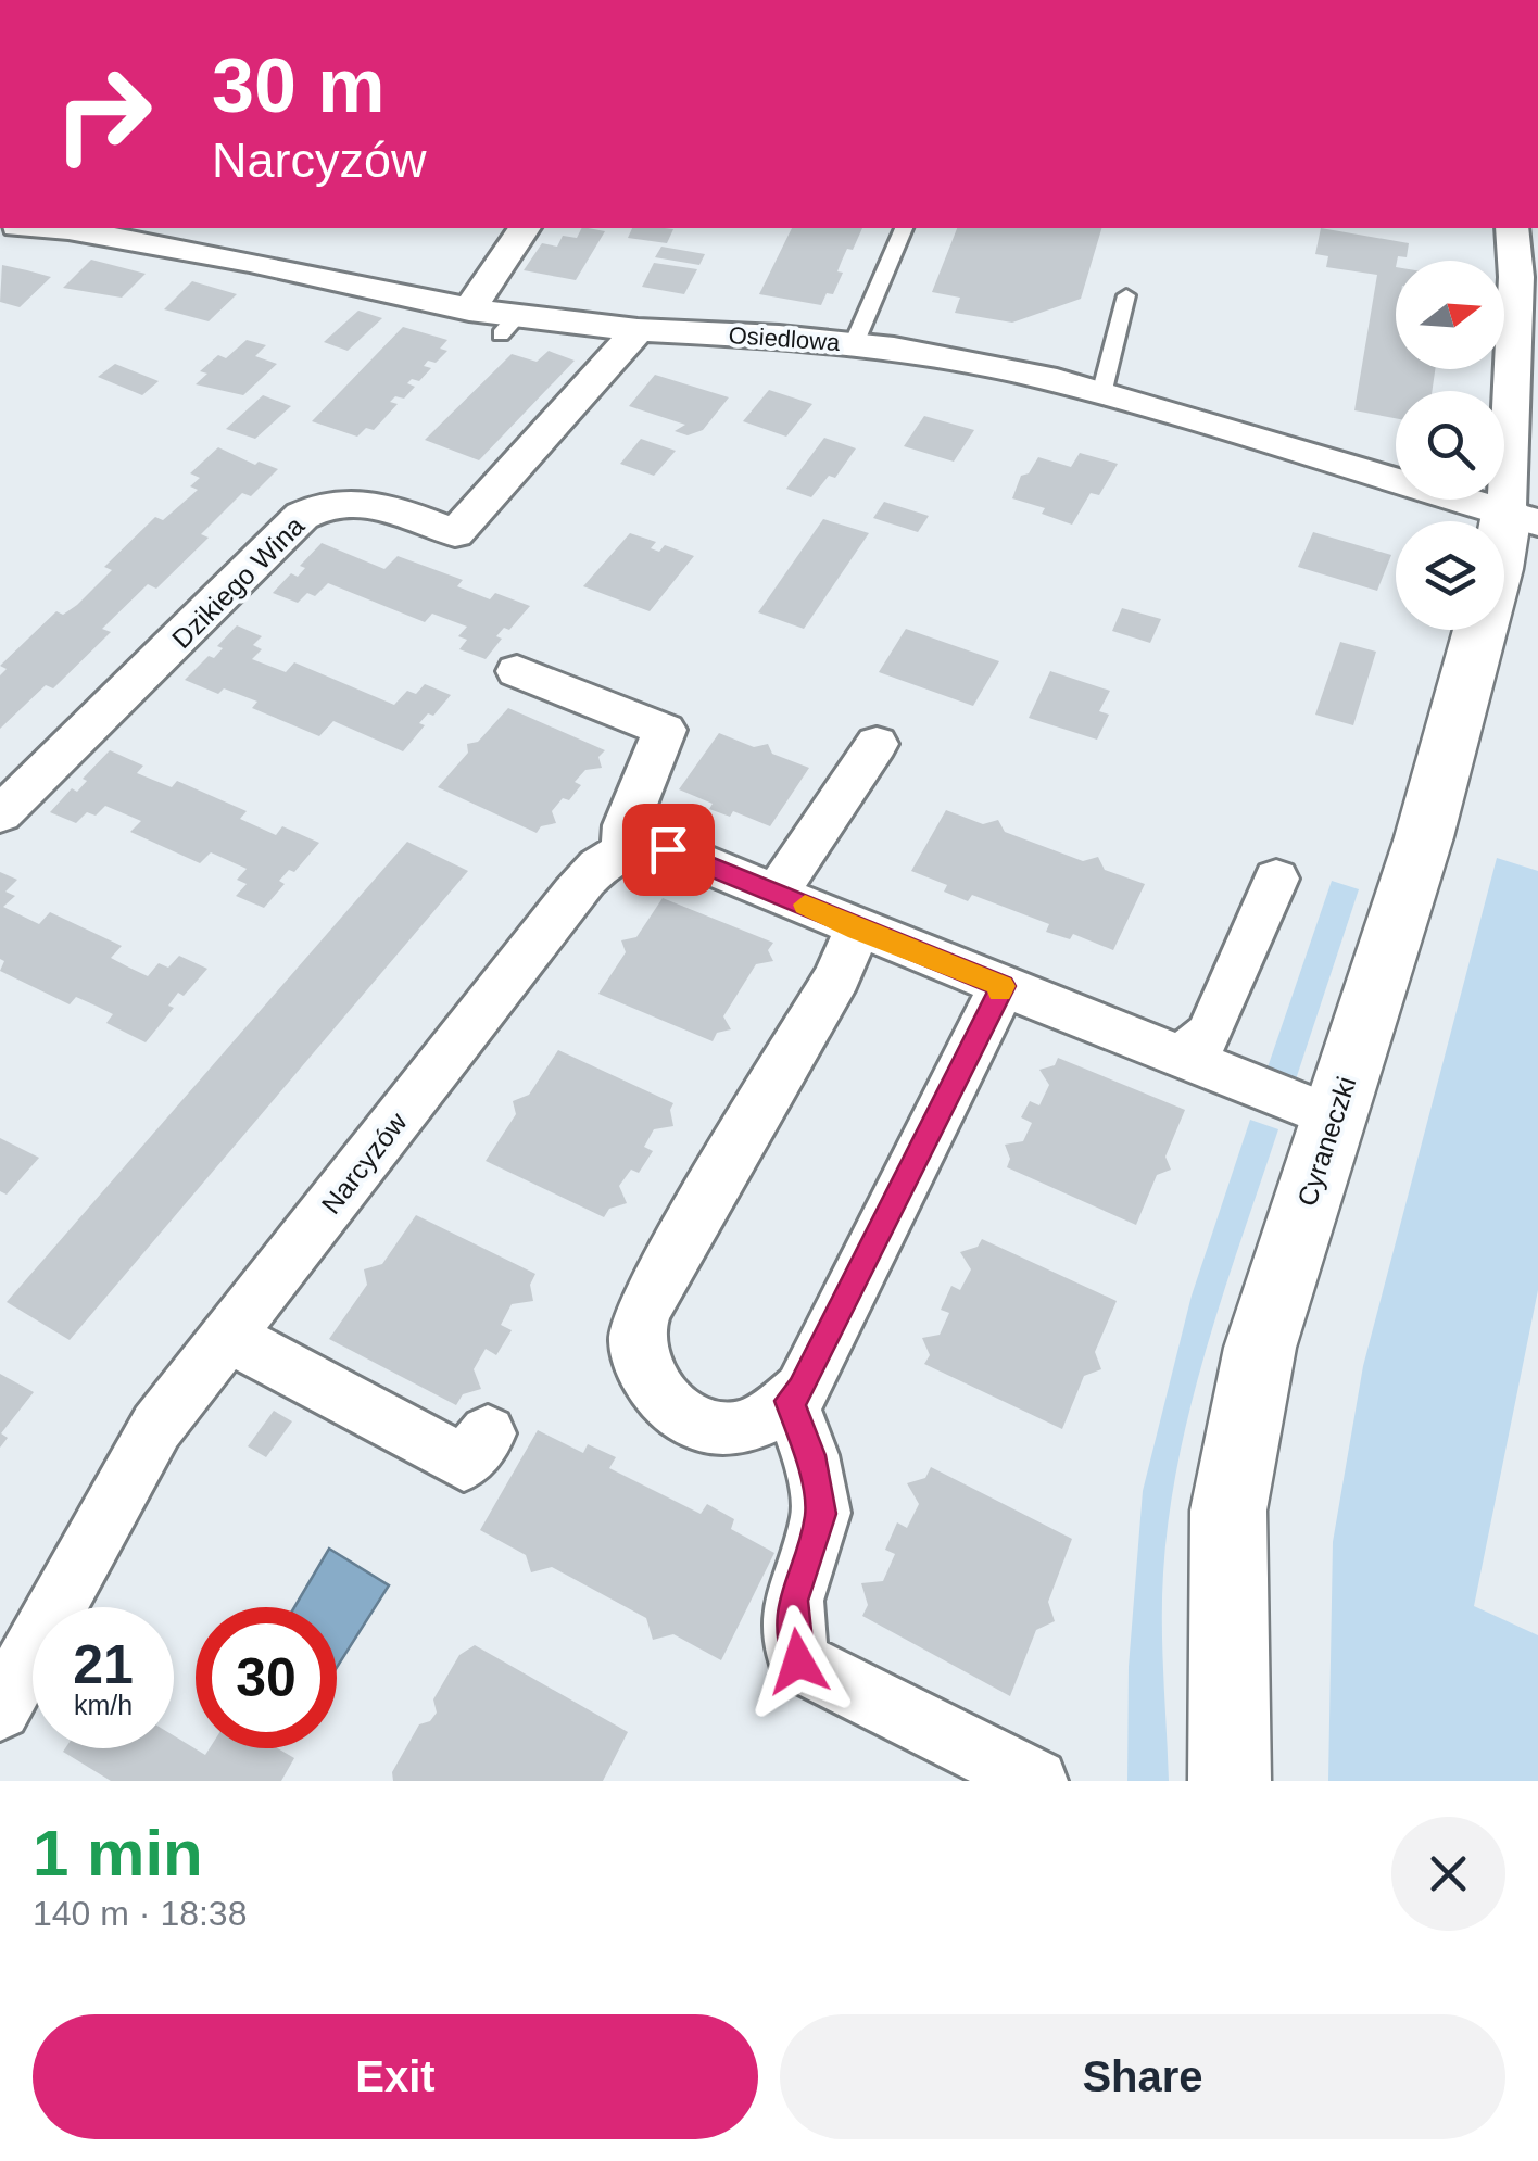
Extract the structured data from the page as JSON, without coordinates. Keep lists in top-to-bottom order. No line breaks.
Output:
{"streets":{"street":["Osiedlowa","Dzikiego Wina","Cyraneczki","Narcyzów"]},"crossings":[["Osiedlowa","Dzikiego Wina"],["Osiedlowa","Cyraneczki"]],"north":"right","page":{"turn":["30 m","Narcyzów"],"speed":"21 km/h","limit":"30","heading":["1 min","140 m · 18:38"],"buttons":["Exit","Share"]}}
